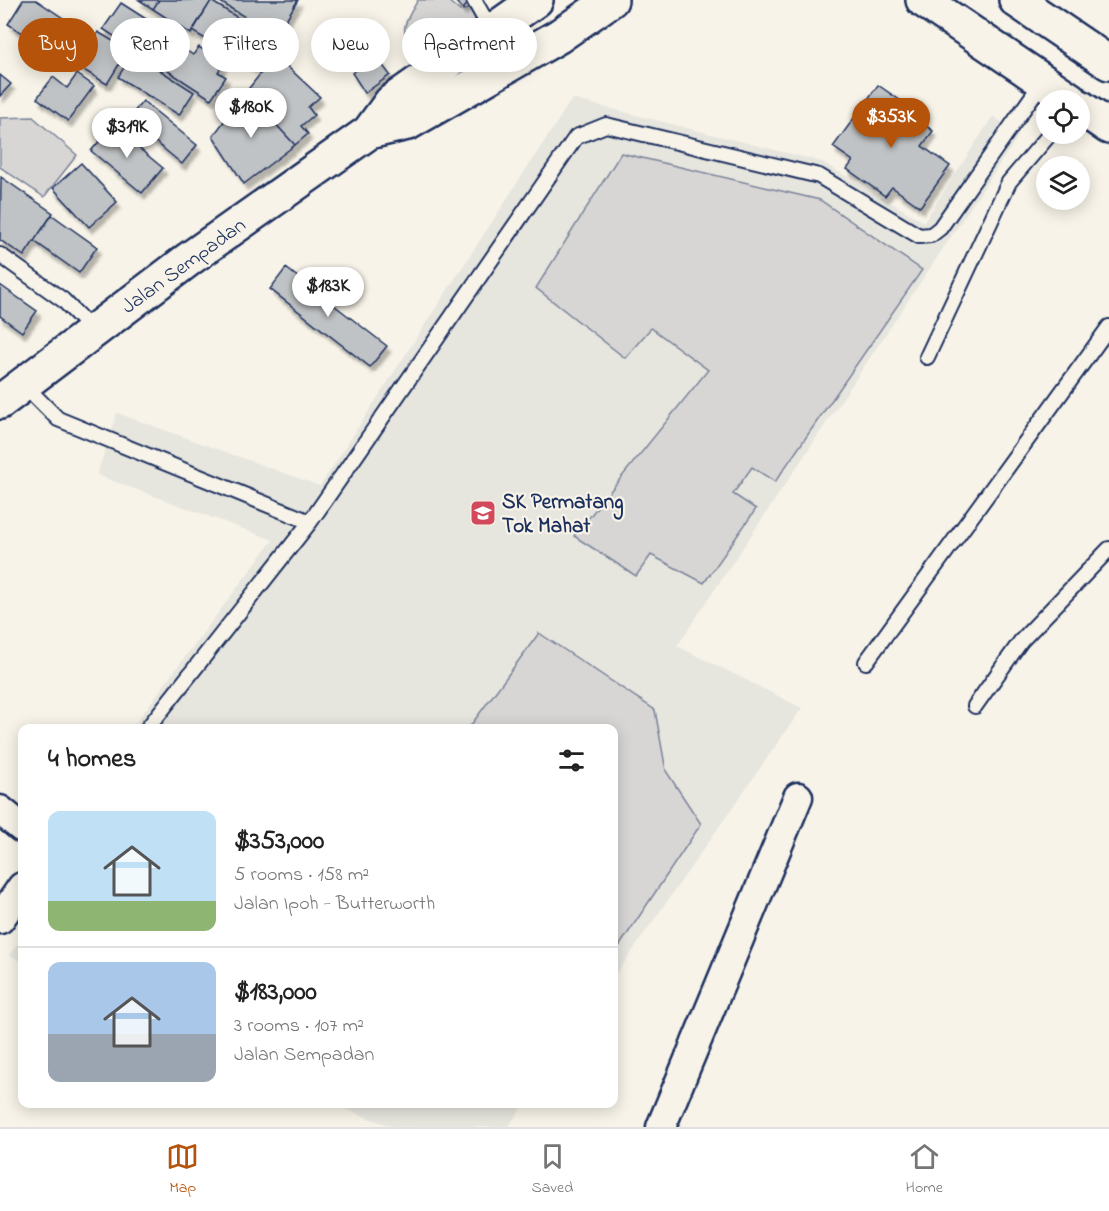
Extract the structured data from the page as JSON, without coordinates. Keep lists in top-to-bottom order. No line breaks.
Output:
{"streets":{"main road":["Jalan Sempadan"]},"places":{"school or university":["SK Permatang Tok Mahat"]},"page":{"chip":["Buy","Rent","Filters","New","Apartment"],"price":["$180K","$353K","$319K","$183K"],"heading":"4 homes","list":[{"name":"$353,000","note":"5 rooms · 158 m² · Jalan Ipoh - Butterworth"},{"name":"$183,000","note":"3 rooms · 107 m² · Jalan Sempadan"}],"tabs":["Map","Saved","Home"]}}
